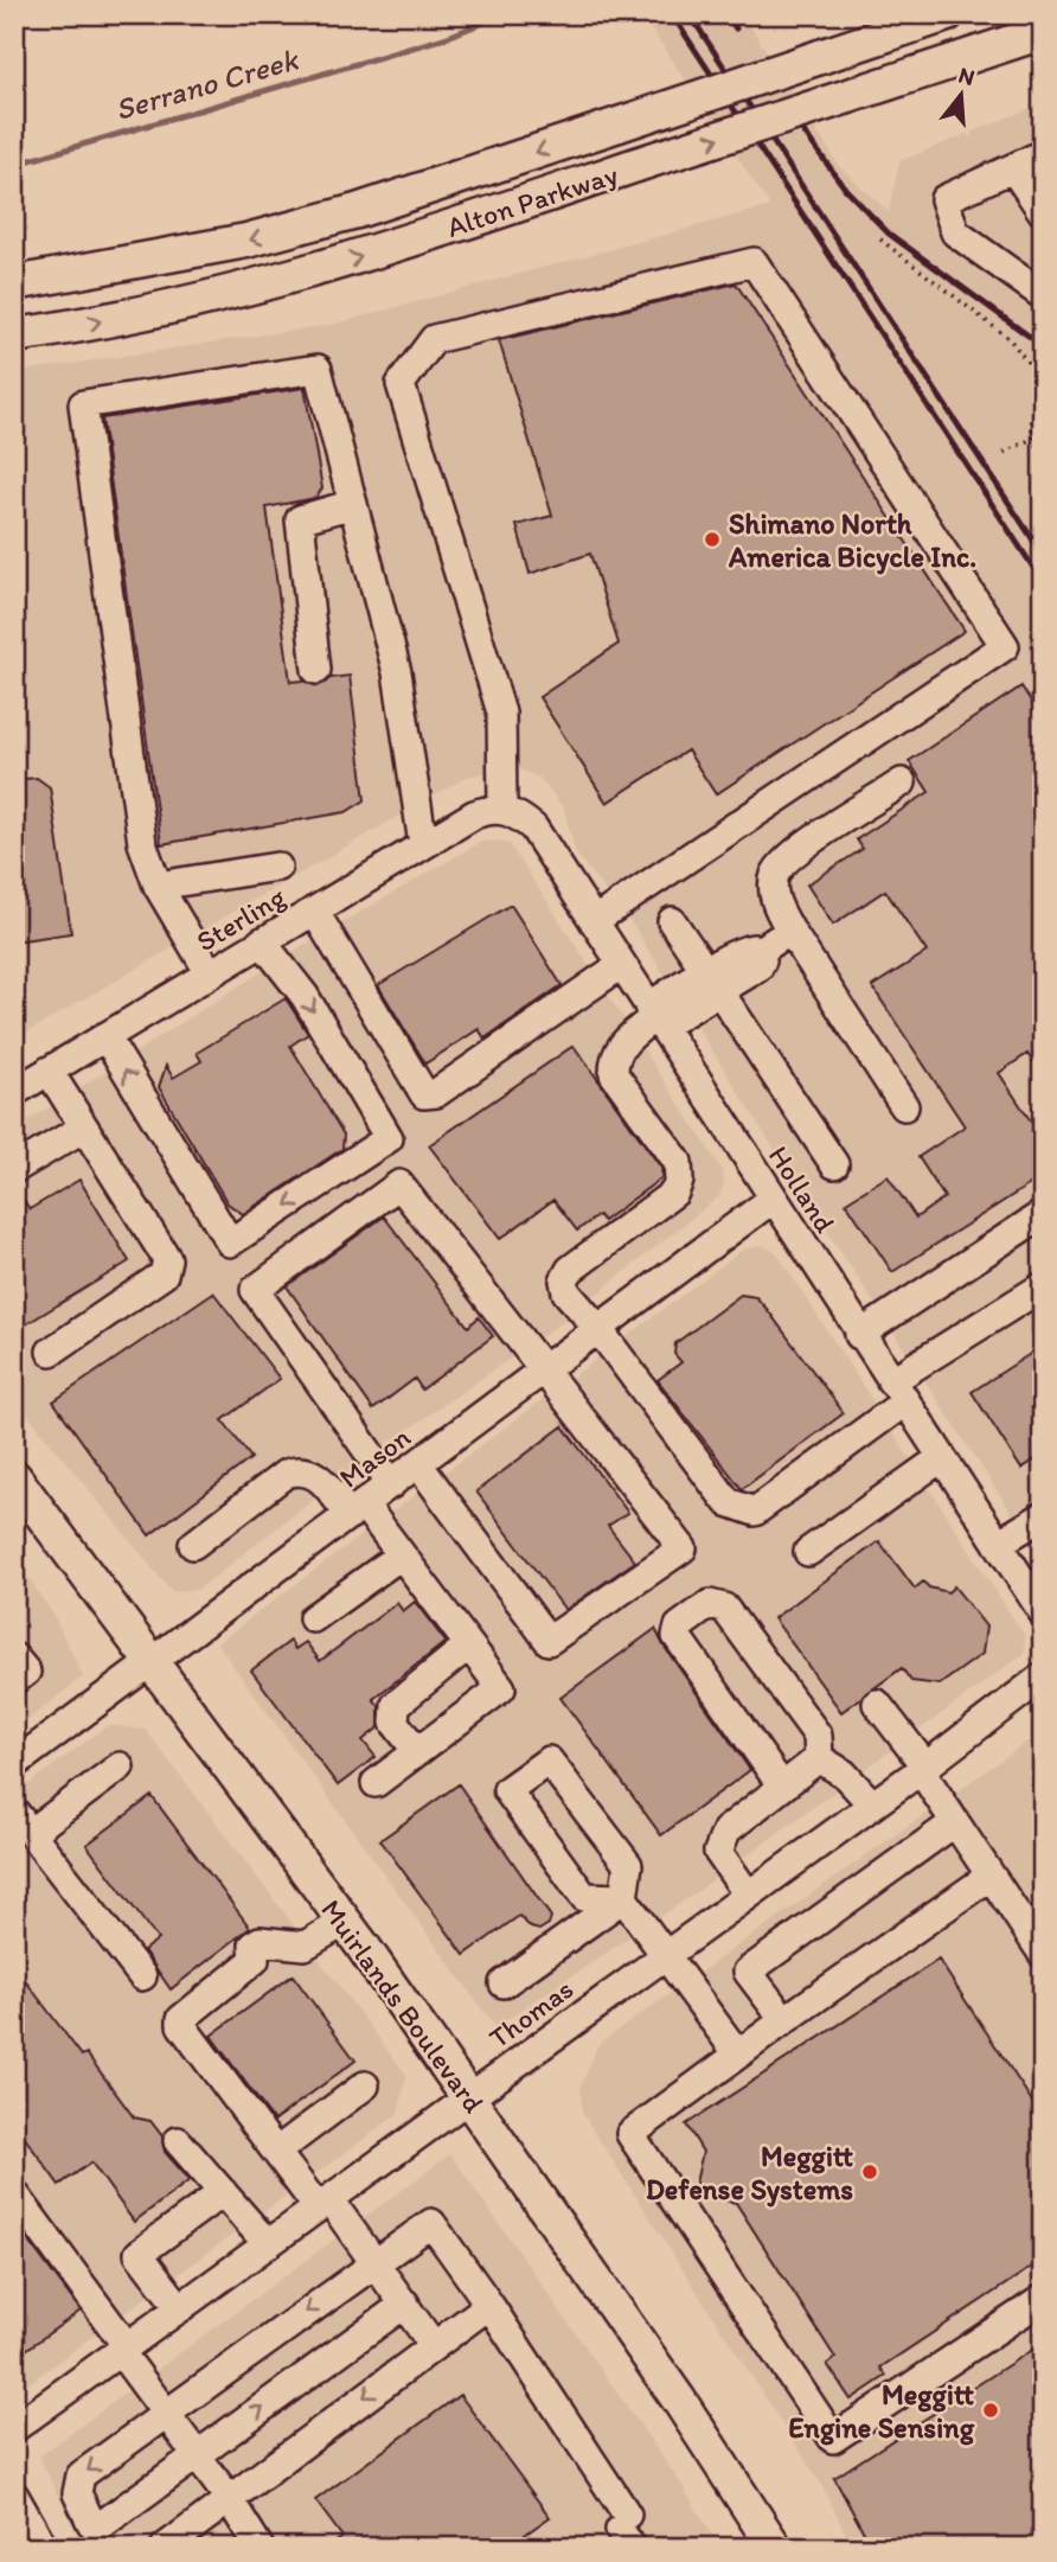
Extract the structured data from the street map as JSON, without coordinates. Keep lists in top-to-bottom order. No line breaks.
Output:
{"streets":{"main road":["Alton Parkway","Muirlands Boulevard"],"street":["Sterling","Holland","Mason","Thomas"]},"crossings":[["Sterling","Holland"],["Holland","Mason"],["Mason","Muirlands Boulevard"],["Muirlands Boulevard","Thomas"]],"water":["Serrano Creek"],"places":["Shimano North America Bicycle Inc.","Meggitt Defense Systems","Meggitt Engine Sensing"],"north":"top"}
